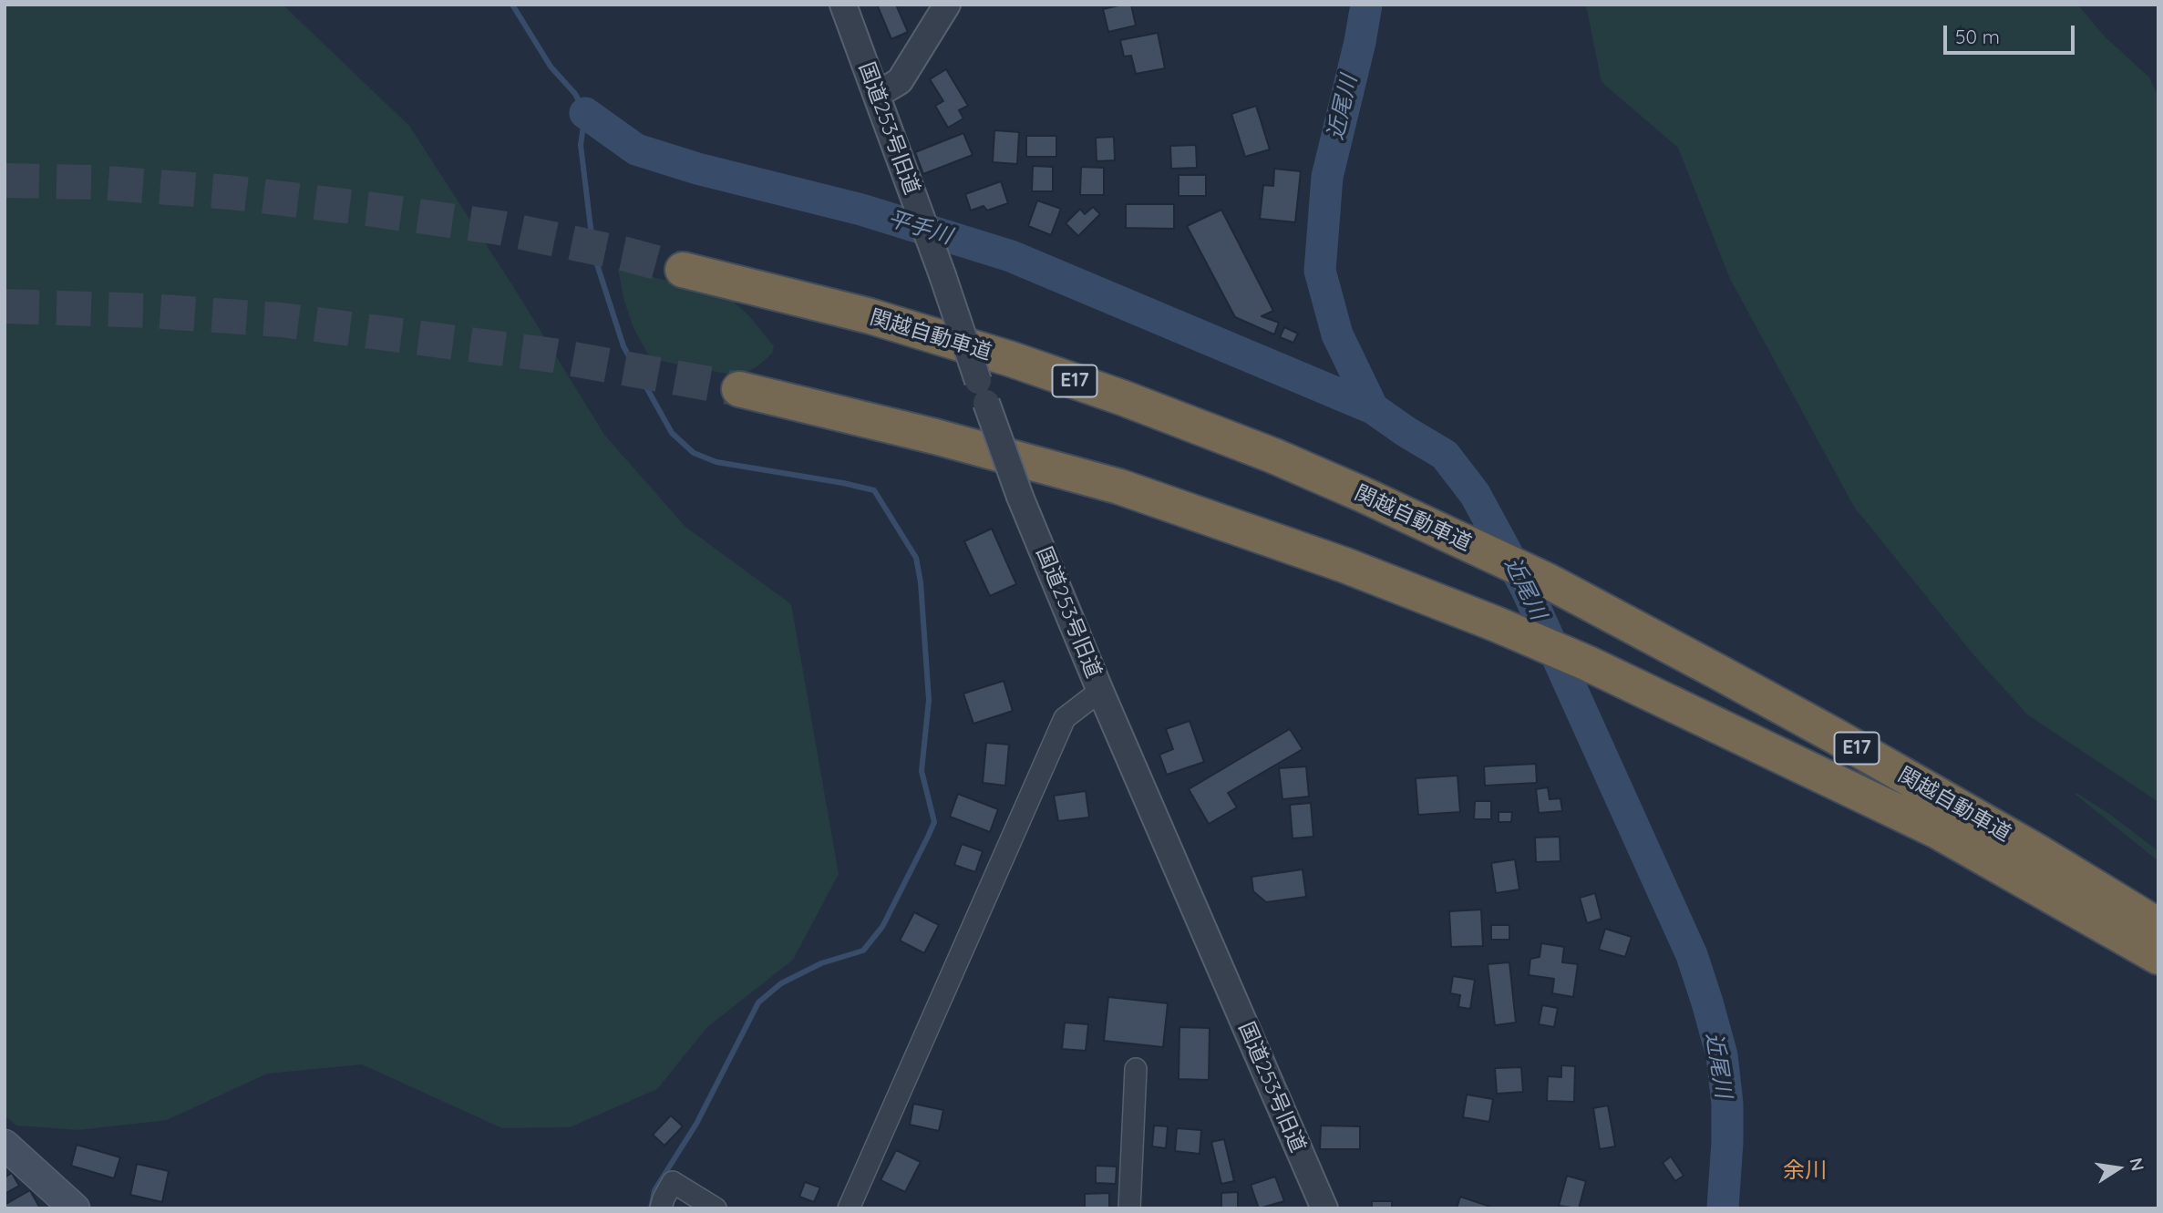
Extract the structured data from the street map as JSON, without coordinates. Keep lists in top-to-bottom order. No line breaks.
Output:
{"streets":{"highway":["関越自動車道","E17"],"street":["国道253号旧道"]},"districts":["余川"],"water":["近尾川","平手川"],"scale_bar":"50 m","north":"right"}
